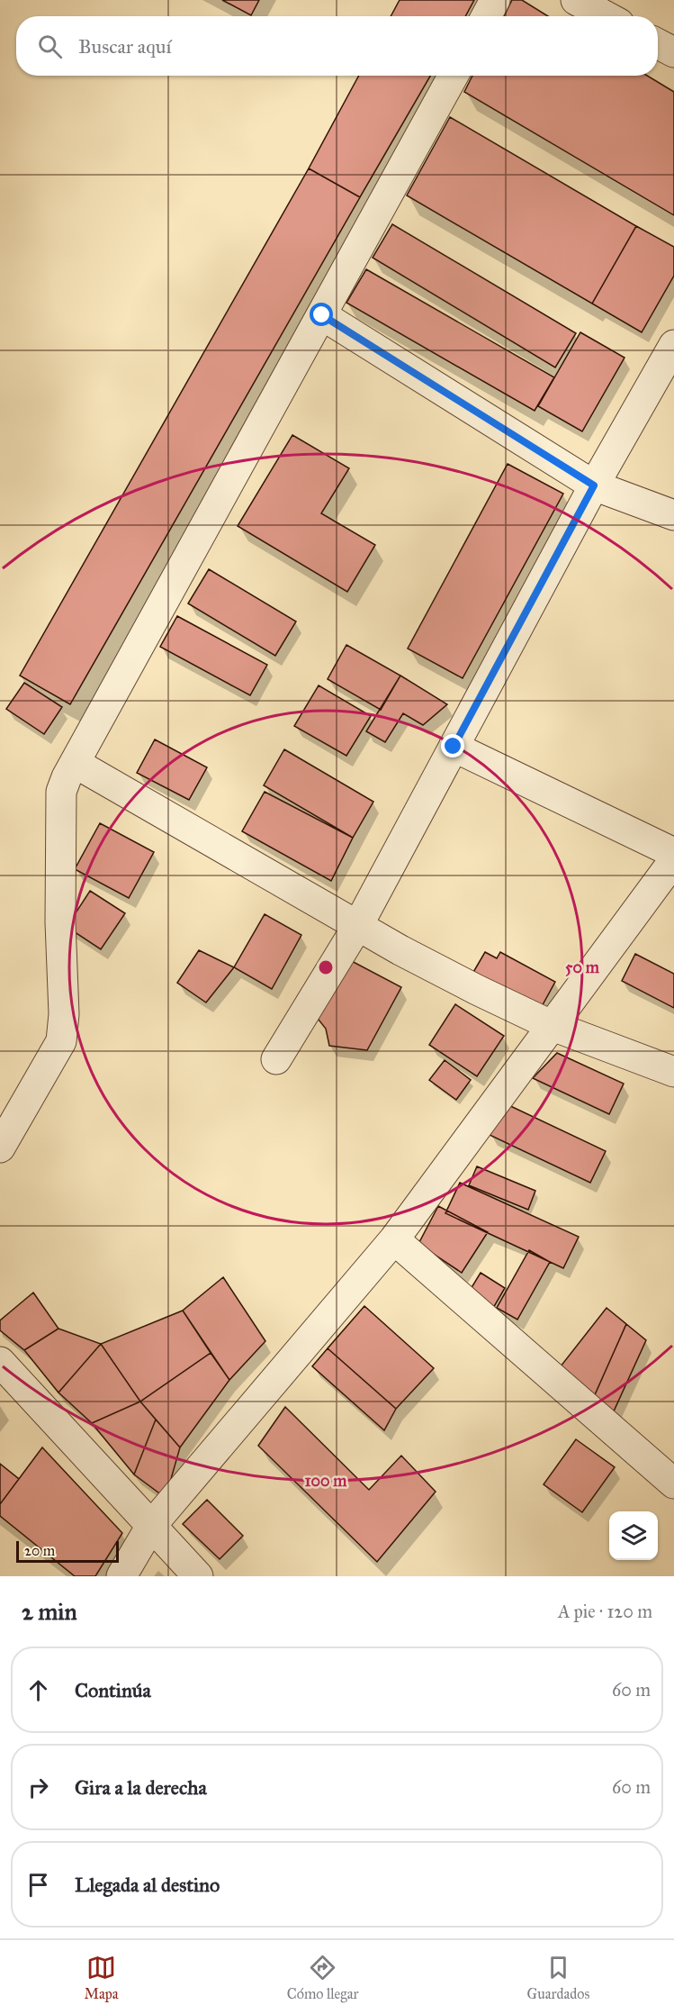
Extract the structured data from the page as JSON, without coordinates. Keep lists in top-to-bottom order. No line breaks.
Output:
{"scale_bar":"20 m","page":{"search":"Buscar aquí","scale":"20 m","heading":["2 min","A pie · 120 m"],"list":[["Continúa","60 m"],["Gira a la derecha","60 m"],"Llegada al destino"],"nav":["Mapa","Cómo llegar","Guardados"]},"rings":["50 m","100 m"]}
